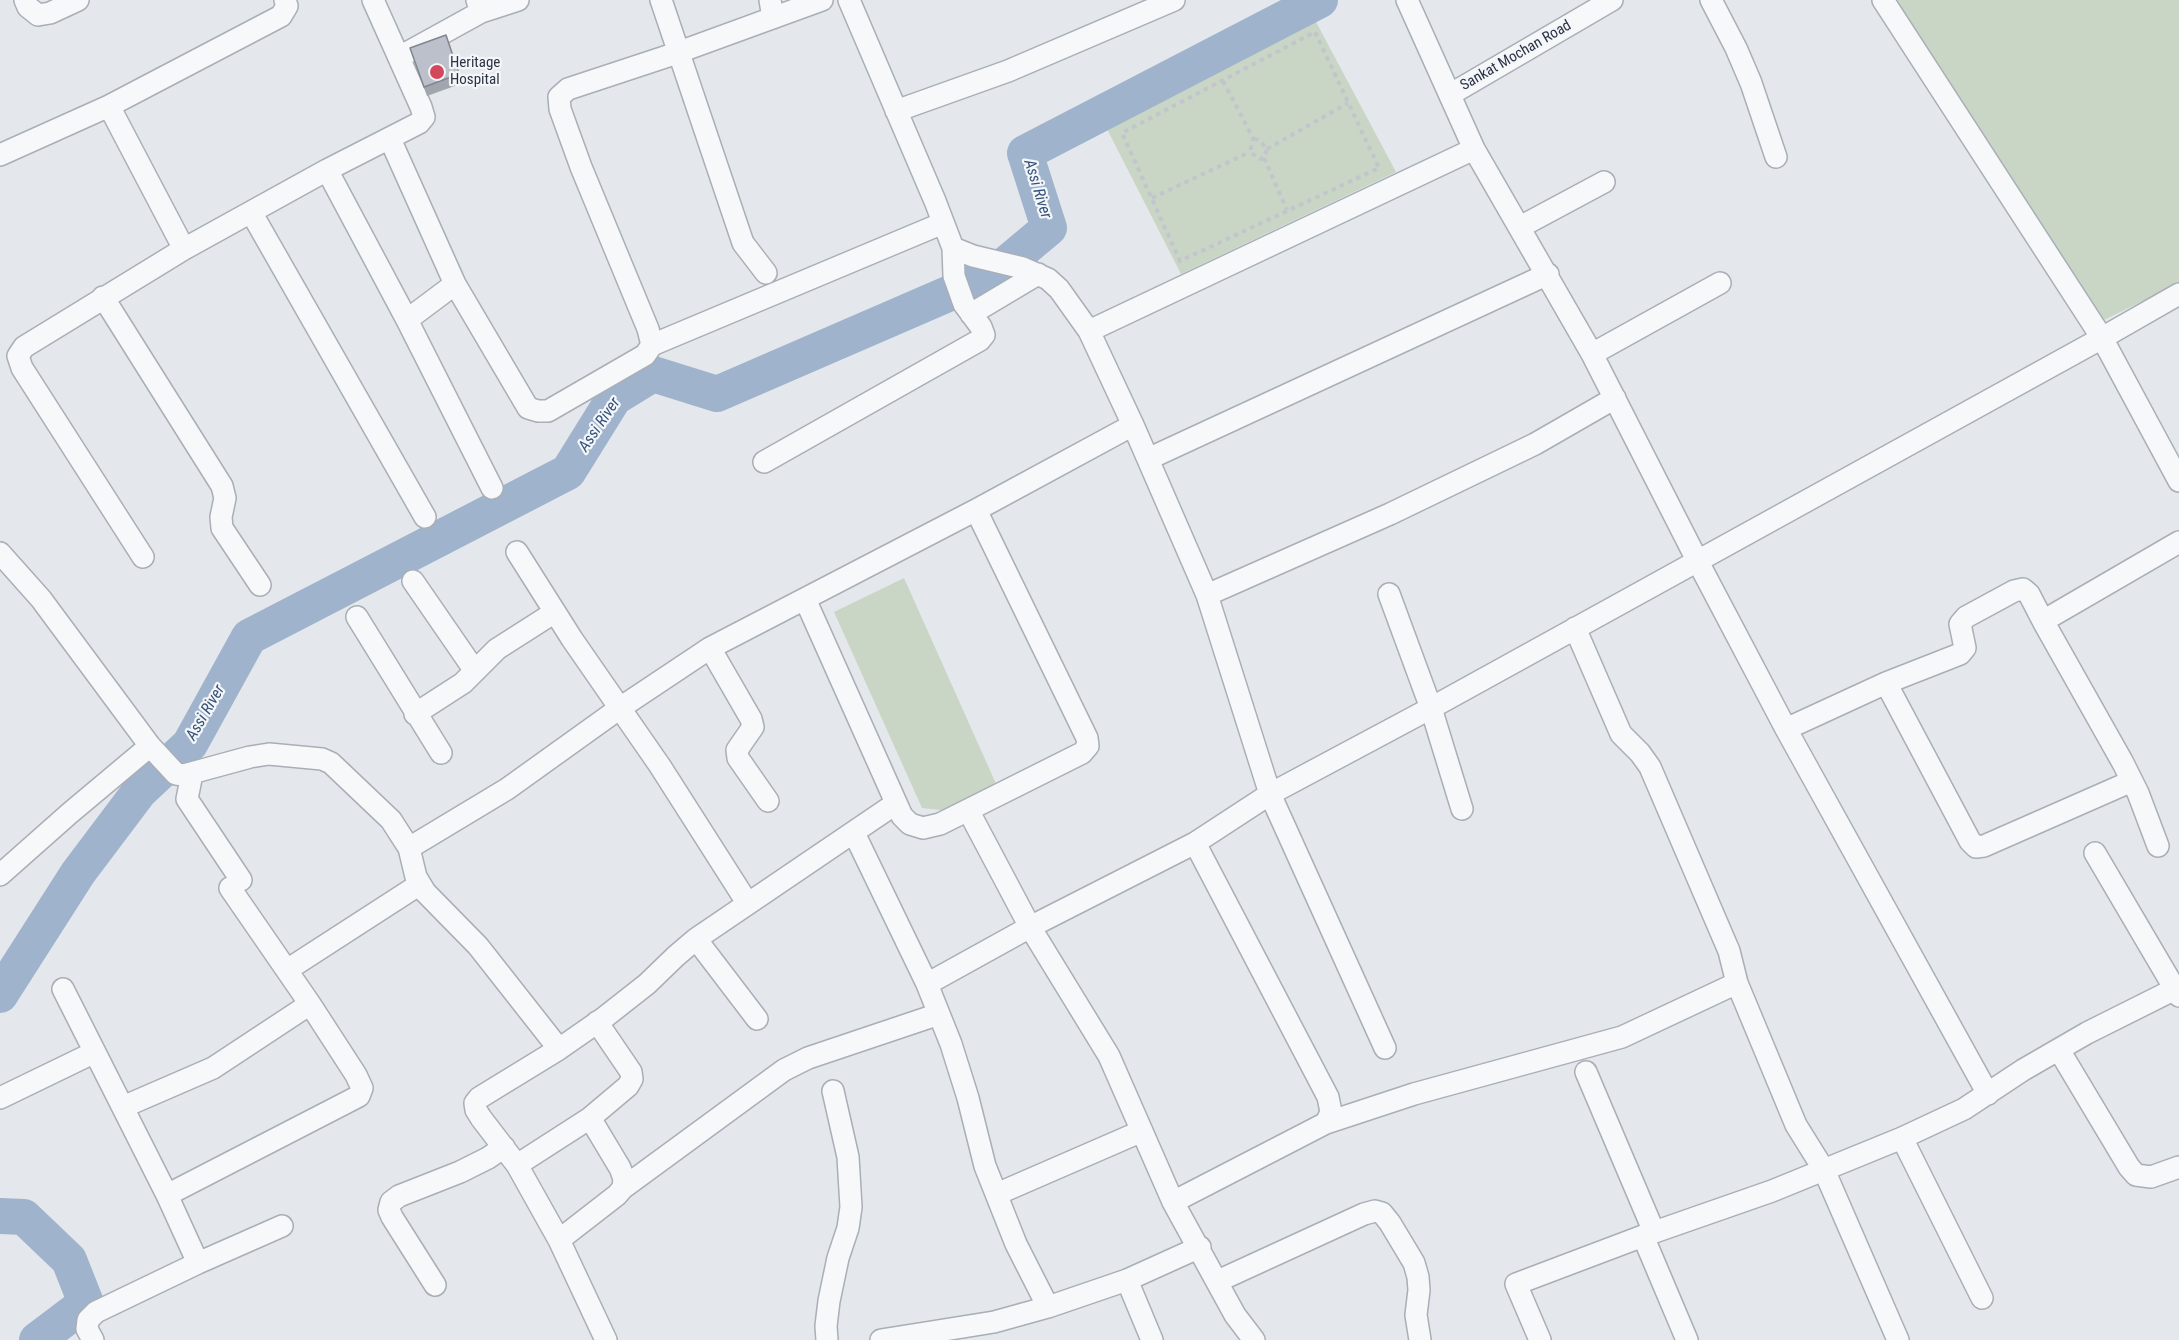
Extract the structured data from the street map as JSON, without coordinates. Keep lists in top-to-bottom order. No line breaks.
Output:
{"streets":{"street":["Sankat Mochan Road"]},"water":["Assi River"],"places":["Heritage Hospital"]}
